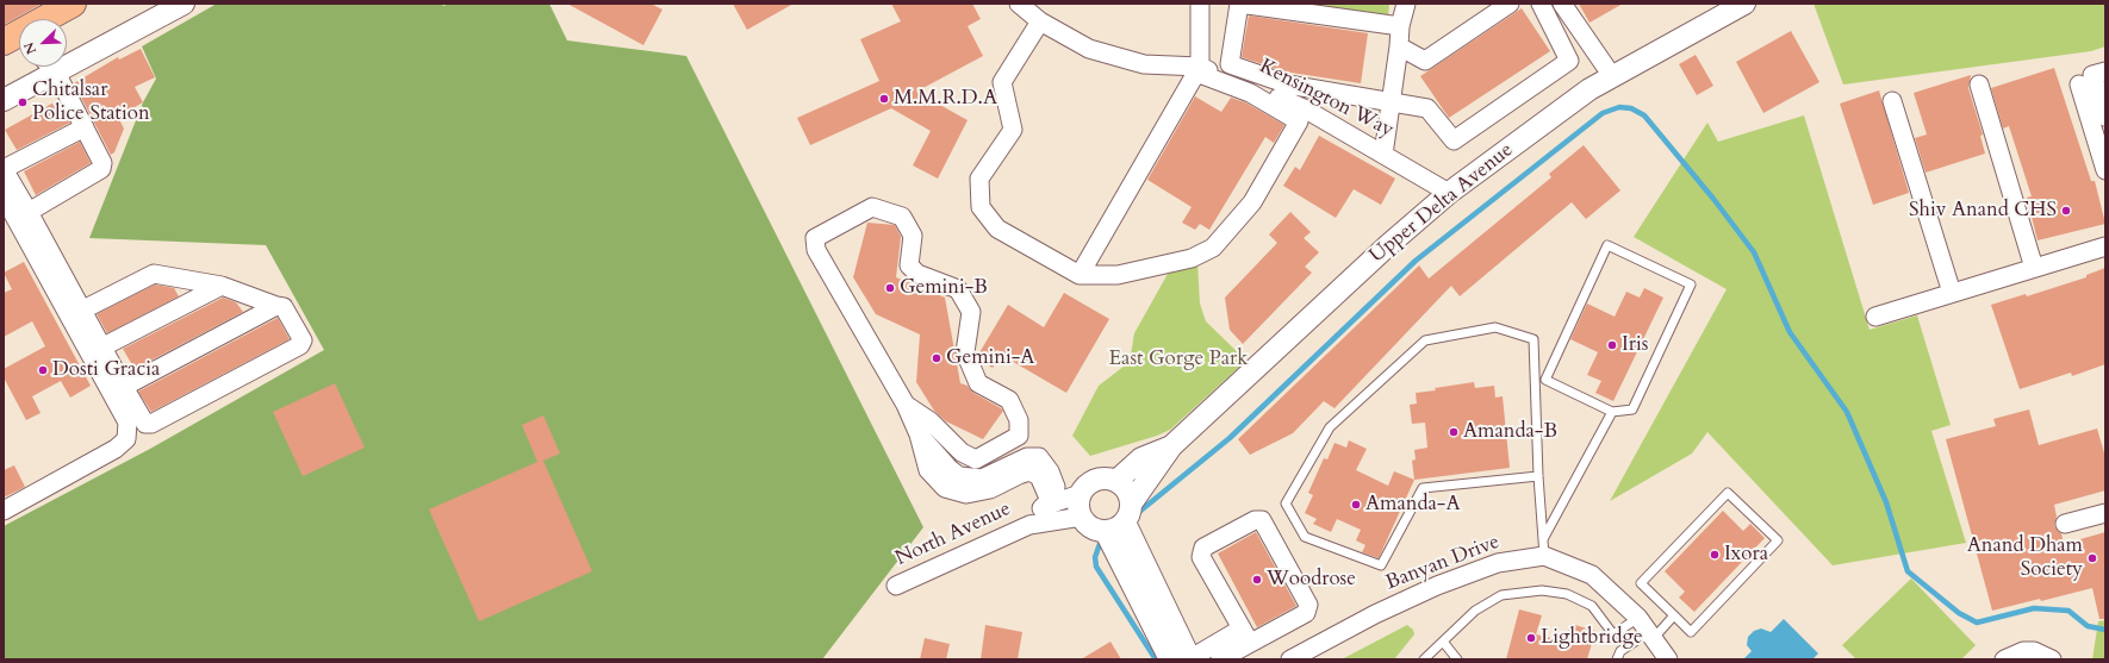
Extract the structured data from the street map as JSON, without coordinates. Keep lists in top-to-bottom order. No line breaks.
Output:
{"streets":{"street":["Kensington Way","Upper Delta Avenue","North Avenue","Banyan Drive"]},"crossings":[["Kensington Way","Upper Delta Avenue"]],"parks":["East Gorge Park"],"places":["M.M.R.D.A","Chitalsar Police Station","Shiv Anand CHS","Gemini-B","Iris","Gemini-A","Dosti Gracia","Amanda-B","Amanda-A","Ixora","Anand Dham Society","Woodrose","Lightbridge"],"north":"bottom left"}
